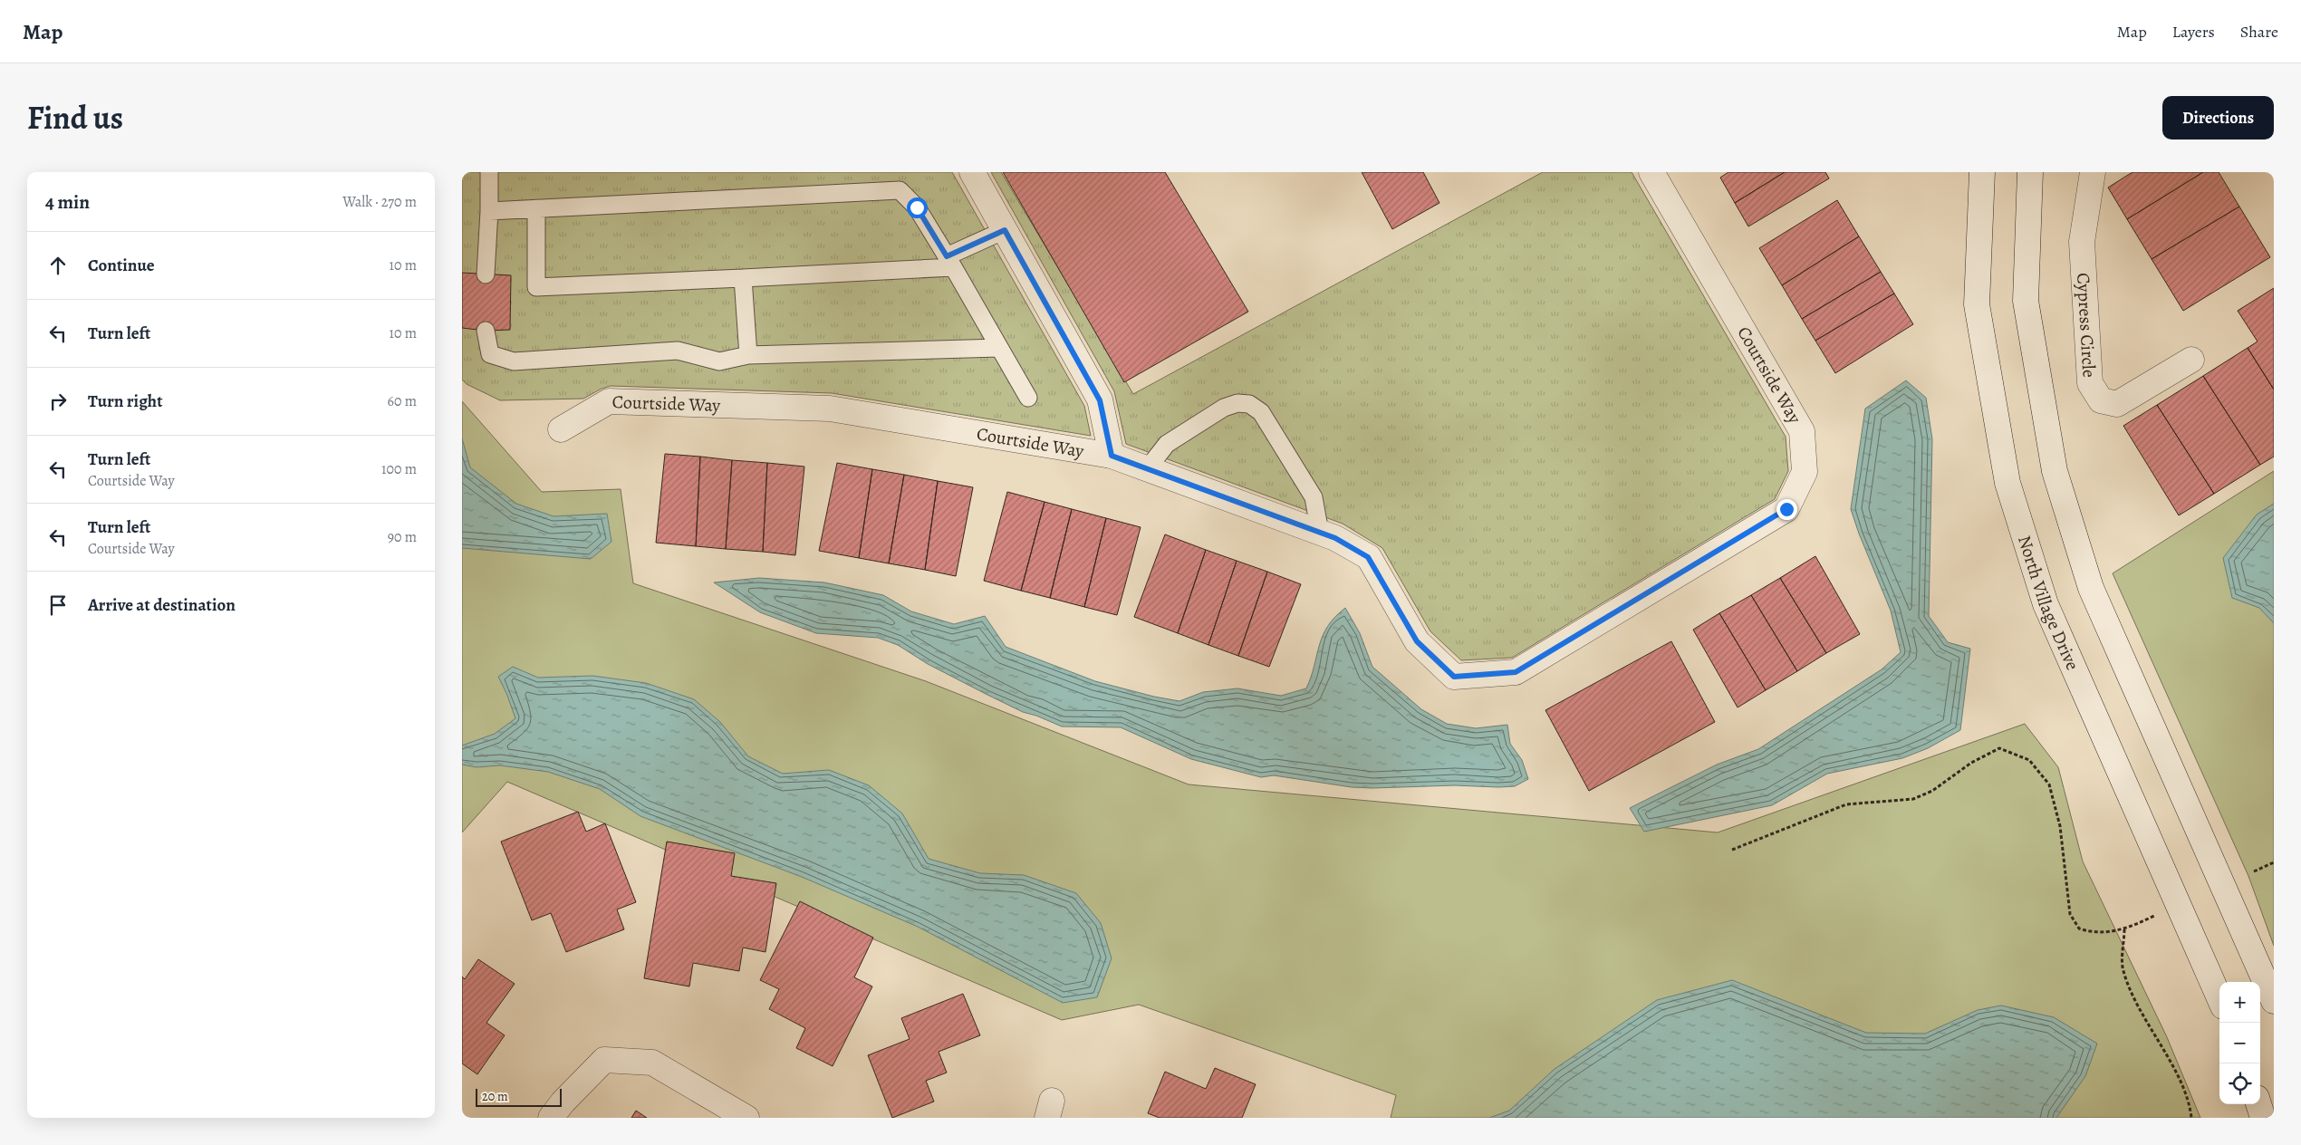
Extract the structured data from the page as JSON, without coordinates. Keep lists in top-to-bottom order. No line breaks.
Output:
{"streets":{"street":["Cypress Circle","Courtside Way","North Village Drive"]},"scale_bar":"20 m","page":{"header":"Map","nav":["Map","Layers","Share"],"title":"Find us","buttons":"Directions","heading":["4 min","Walk · 270 m"],"list":[["Continue","10 m"],["Turn left","10 m"],["Turn right","60 m"],["Turn left","Courtside Way","100 m"],["Turn left","Courtside Way","90 m"],"Arrive at destination"],"map_buttons":["+","−"],"scale":"20 m"}}
